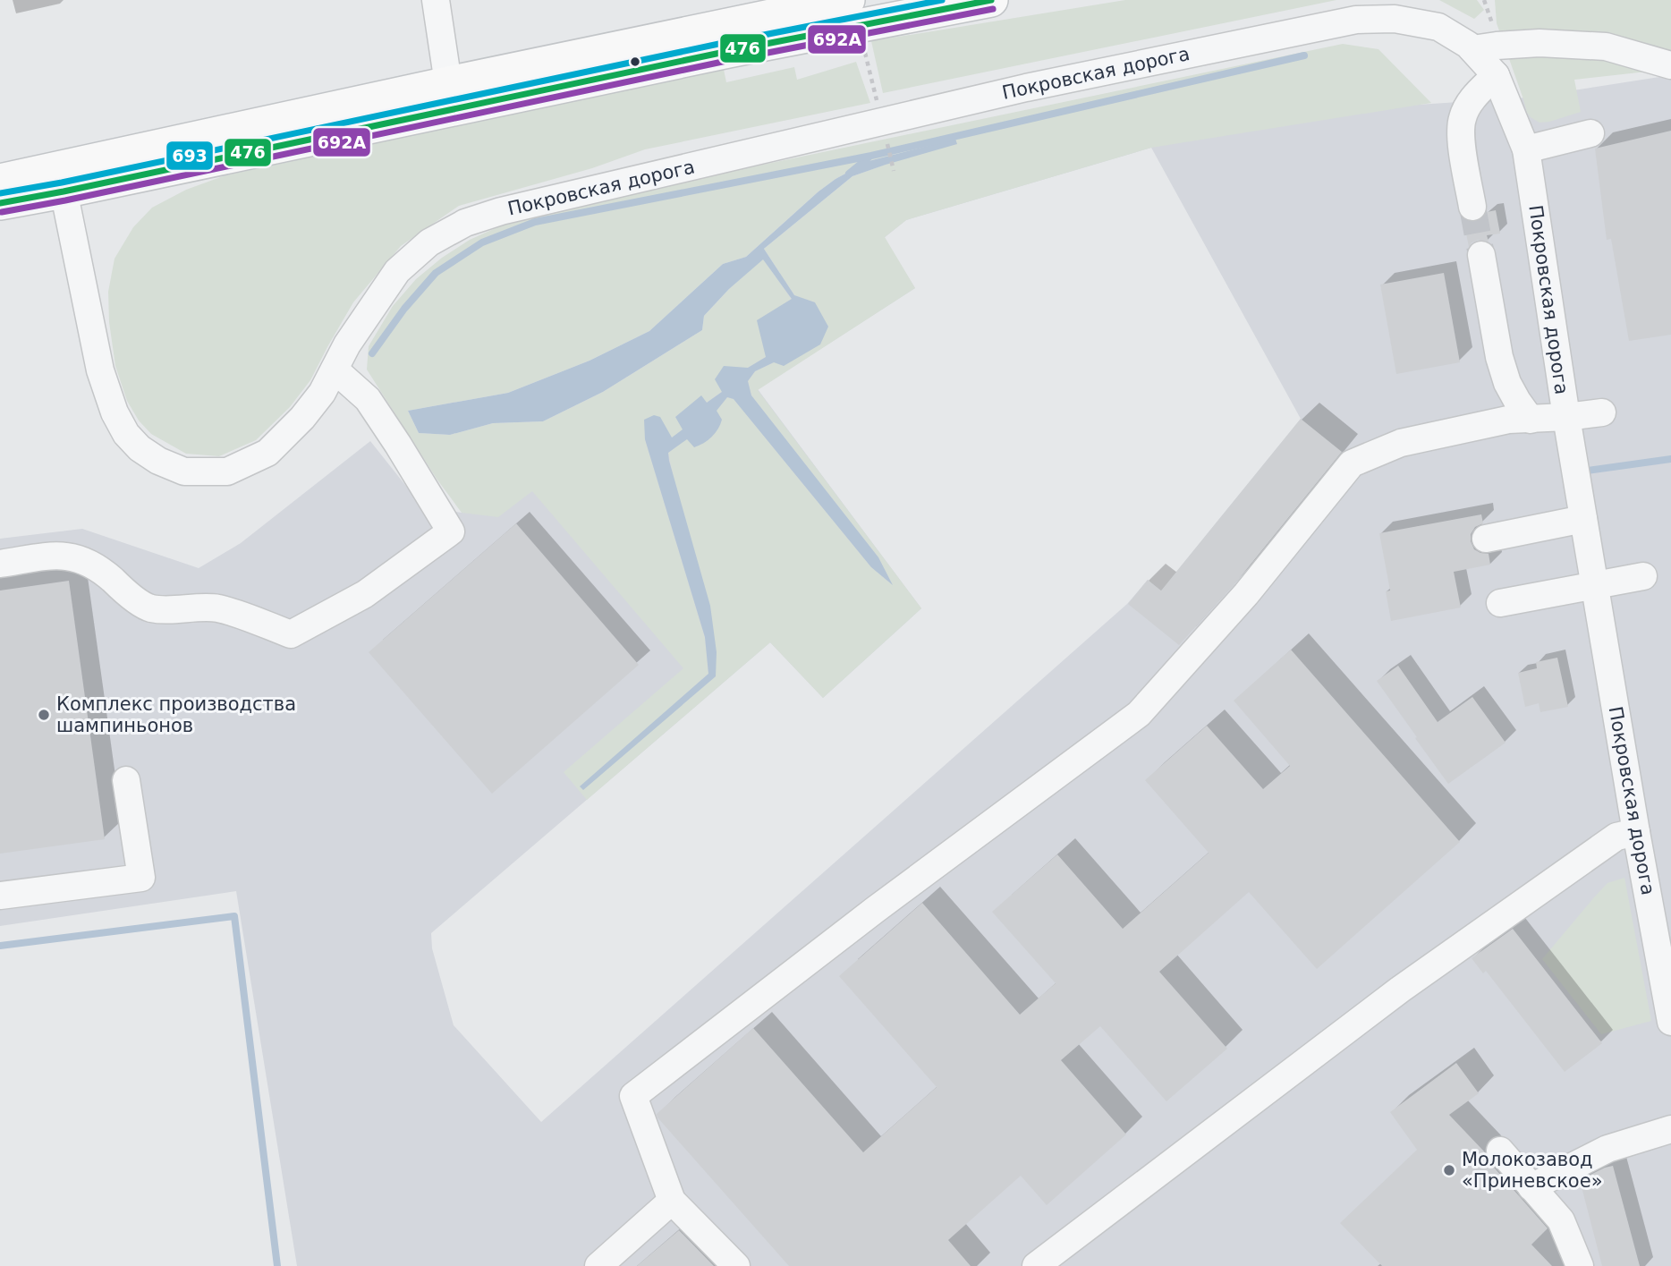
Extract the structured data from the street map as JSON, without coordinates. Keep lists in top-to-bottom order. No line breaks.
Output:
{"streets":{"street":["Покровская дорога"]},"places":["Комплекс производства шампиньонов","Молокозавод «Приневское»"],"lines":["transit line 476","transit line 693","transit line 692А"]}
